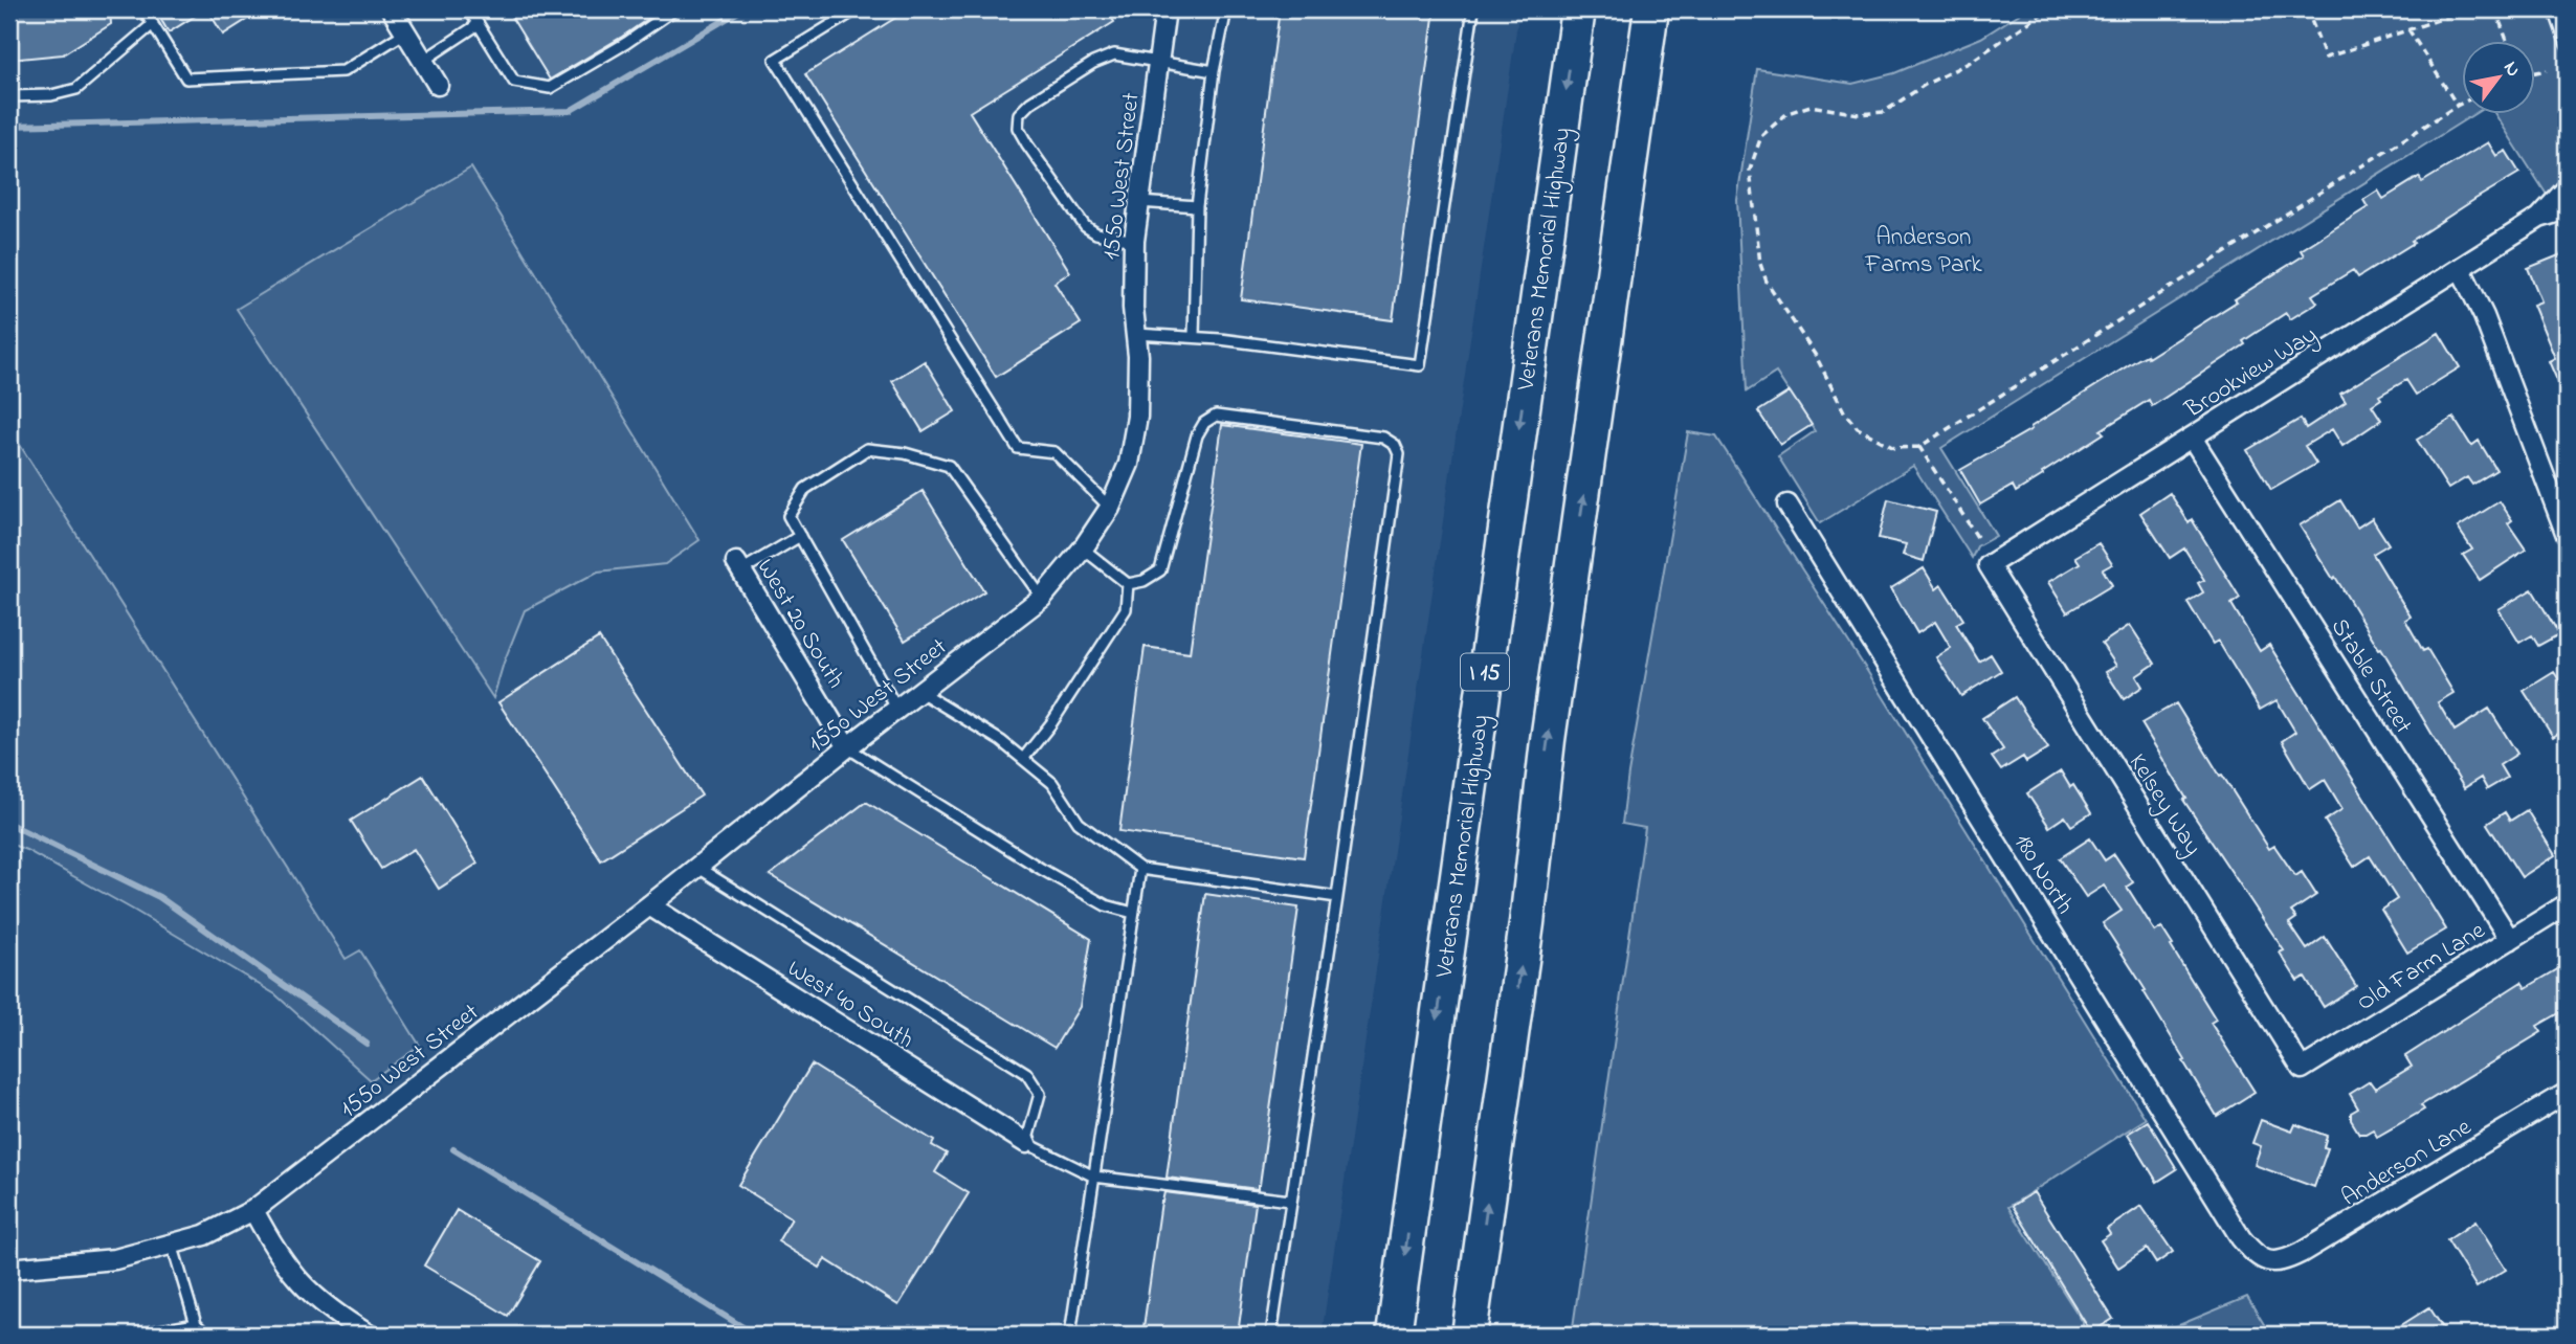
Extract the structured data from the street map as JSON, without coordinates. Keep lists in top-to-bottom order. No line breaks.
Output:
{"streets":{"highway":["Veterans Memorial Highway","I 15"],"street":["1550 West Street","Brookview Way","West 20 South","Stable Street","Kelsey Way","180 North","Old Farm Lane","West 40 South","Anderson Lane"]},"crossings":[["1550 West Street","West 20 South"],["1550 West Street","West 40 South"],["Brookview Way","Stable Street"],["Brookview Way","Kelsey Way"],["Stable Street","Old Farm Lane"],["Kelsey Way","Old Farm Lane"],["180 North","Anderson Lane"]],"parks":["Anderson Farms Park"],"north":"top right"}
